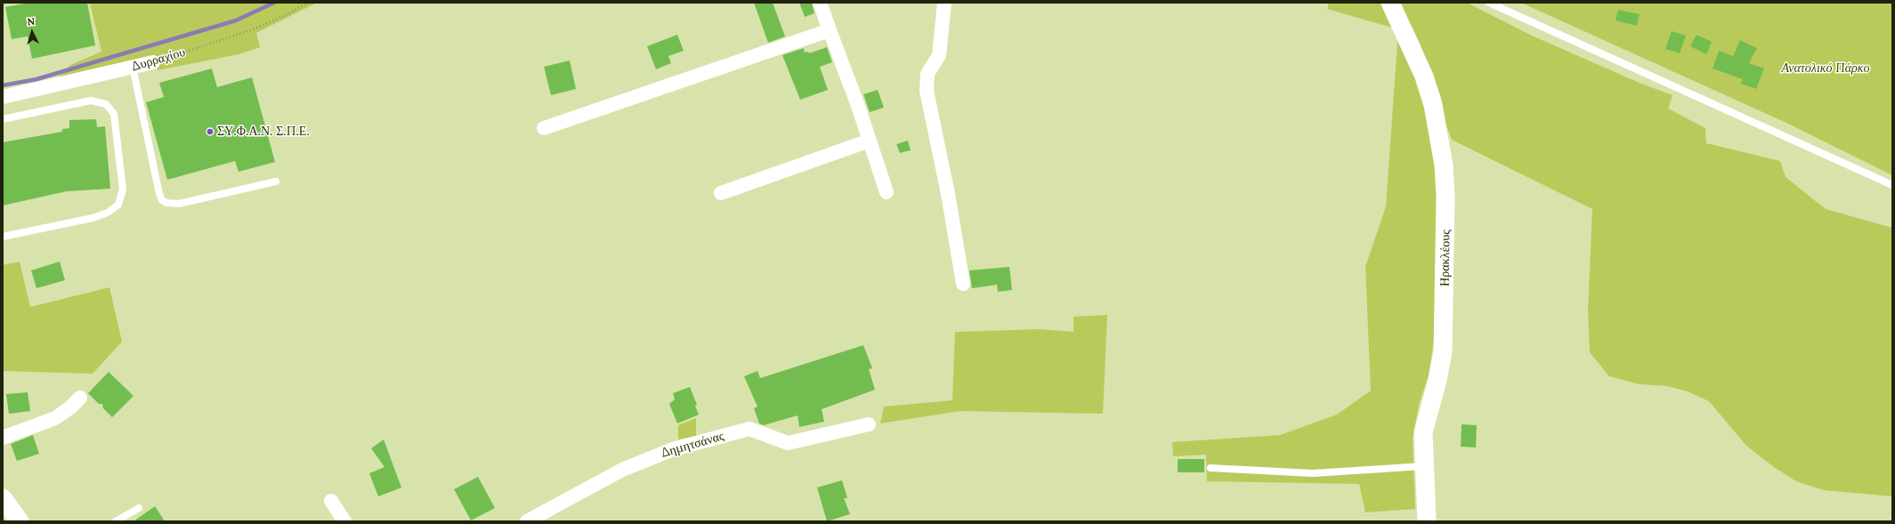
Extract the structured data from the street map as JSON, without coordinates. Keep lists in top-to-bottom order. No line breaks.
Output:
{"streets":{"street":["Δυρραχίου","Ηρακλέους","Δημητσάνας"]},"parks":["Ανατολικό Πάρκο"],"places":["ΣΥ.Φ.Α.Ν. Σ.Π.Ε."],"north":"top"}
